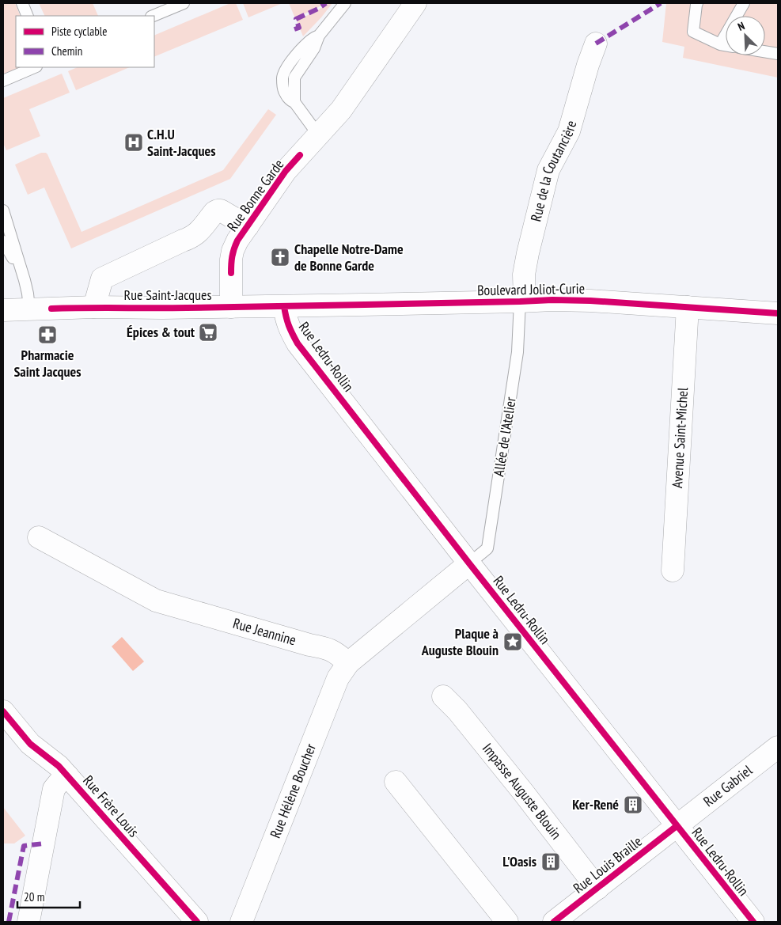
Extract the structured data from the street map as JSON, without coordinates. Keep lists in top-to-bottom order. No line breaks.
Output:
{"streets":{"street":["Rue de la Coutancière","Rue Bonne Garde","Boulevard Joliot-Curie","Rue Saint-Jacques","Rue Ledru-Rollin","Avenue Saint-Michel","Rue Jeannine","Rue Gabriel","Impasse Auguste Blouin","Rue Hélène Boucher","Rue Frère Louis","Rue Louis Braille"],"lane":["Allée de l'Atelier"]},"crossings":[["Rue de la Coutancière","Boulevard Joliot-Curie"],["Rue de la Coutancière","Allée de l'Atelier"],["Rue Bonne Garde","Rue Saint-Jacques"],["Boulevard Joliot-Curie","Rue Saint-Jacques"],["Boulevard Joliot-Curie","Rue Ledru-Rollin"],["Boulevard Joliot-Curie","Allée de l'Atelier"],["Boulevard Joliot-Curie","Avenue Saint-Michel"],["Rue Saint-Jacques","Rue Ledru-Rollin"],["Rue Ledru-Rollin","Allée de l'Atelier"],["Rue Ledru-Rollin","Rue Gabriel"],["Rue Ledru-Rollin","Rue Louis Braille"],["Rue Jeannine","Rue Hélène Boucher"],["Rue Gabriel","Rue Louis Braille"],["Impasse Auguste Blouin","Rue Louis Braille"]],"places":{"hospital":["C.H.U Saint-Jacques"],"church":["Chapelle Notre-Dame de Bonne Garde"],"supermarket":["Épices & tout"],"pharmacy":["Pharmacie Saint Jacques"],"place":["Plaque à Auguste Blouin"],"building":["Ker-René","L'Oasis"]},"legend":["Piste cyclable","Chemin"],"scale_bar":"20 m","north":"top left"}
